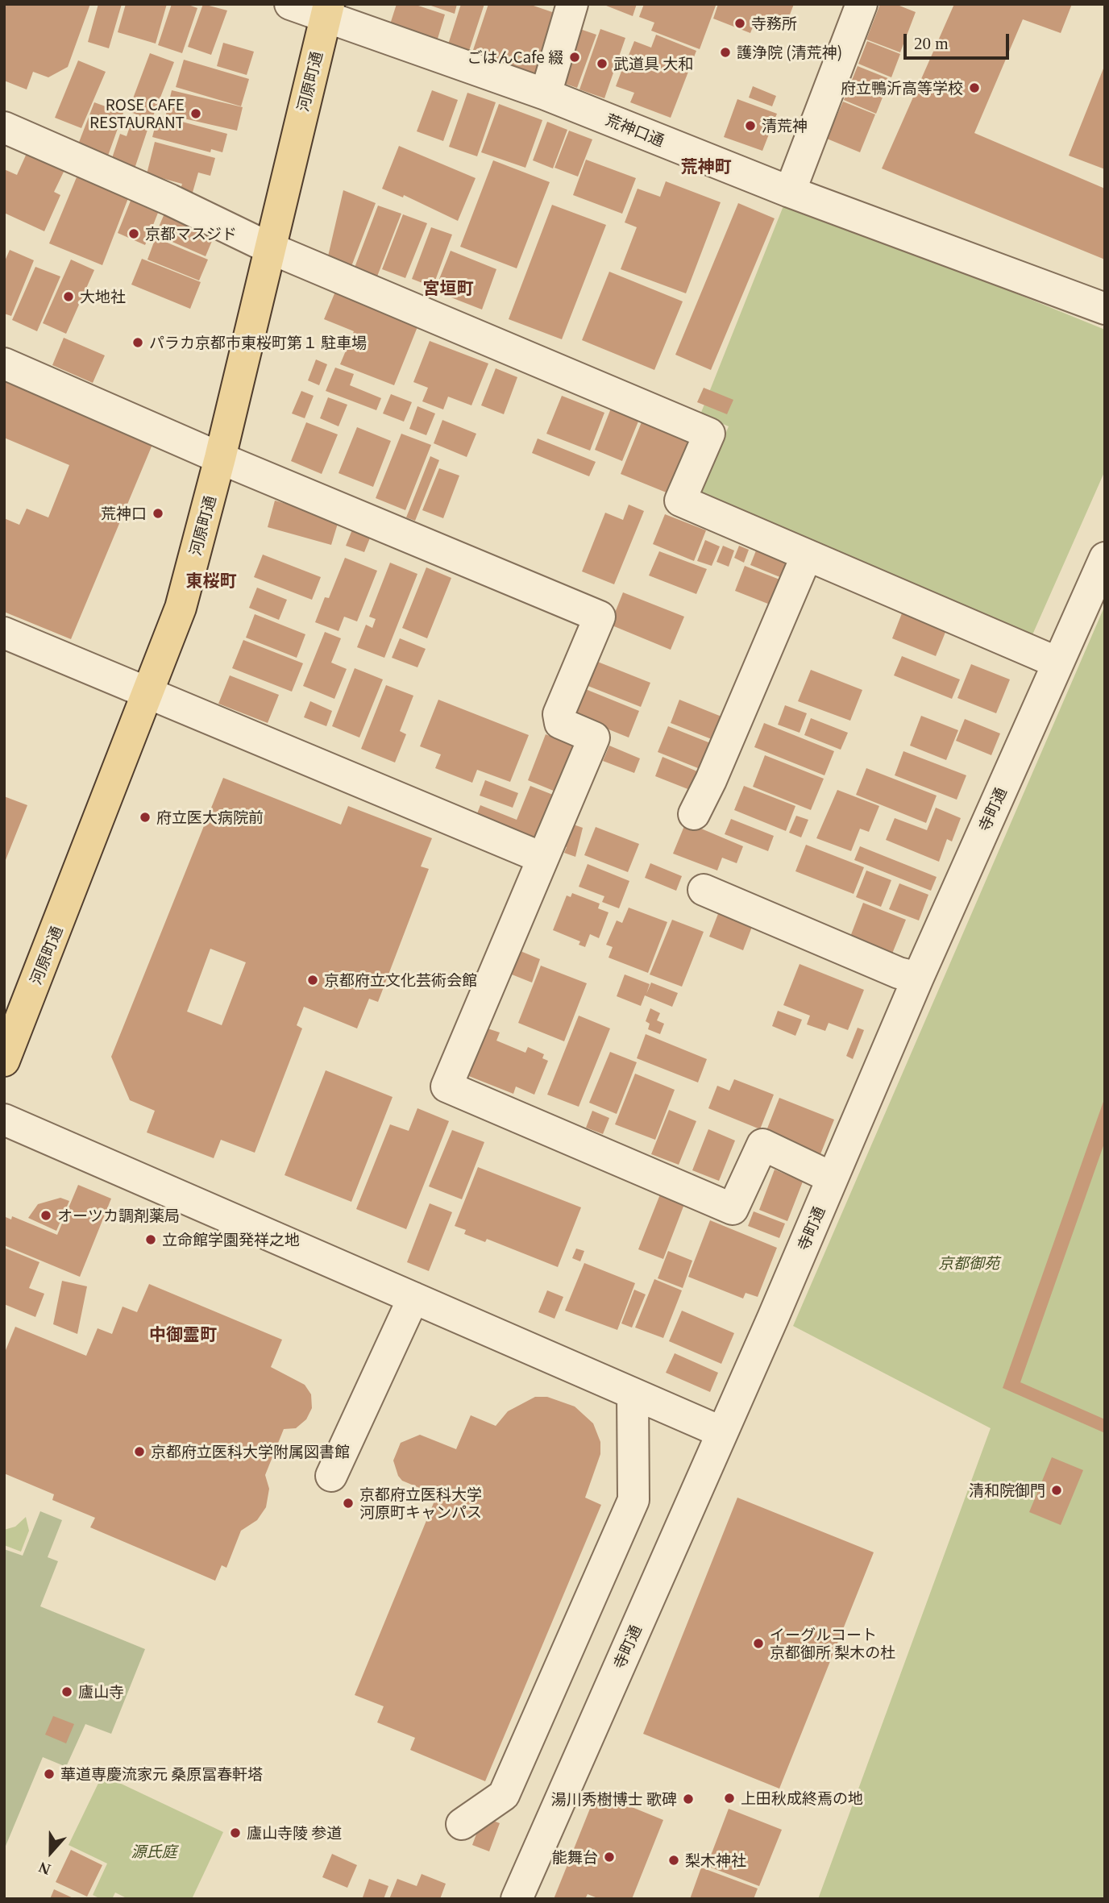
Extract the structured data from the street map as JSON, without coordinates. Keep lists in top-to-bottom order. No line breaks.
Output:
{"streets":{"main road":["河原町通"],"street":["荒神口通","寺町通"]},"crossings":[["河原町通","荒神口通"]],"districts":["荒神町","宮垣町","東桜町","中御霊町"],"parks":["京都御苑","源氏庭"],"places":["寺務所","護浄院 (清荒神)","ごはんCafe 綴","武道具 大和","府立鴨沂高等学校","ROSE CAFE RESTAURANT","清荒神","京都マスジド","大地社","パラカ京都市東桜町第１ 駐車場","荒神口","府立医大病院前","京都府立文化芸術会館","オーツカ調剤薬局","立命館学園発祥之地","京都府立医科大学附属図書館","清和院御門","京都府立医科大学 河原町キャンパス","イーグルコート 京都御所 梨木の杜","廬山寺","華道専慶流家元 桑原冨春軒塔","上田秋成終焉の地","湯川秀樹博士 歌碑","廬山寺陵 参道","能舞台","梨木神社"],"scale_bar":"20 m","north":"bottom"}
